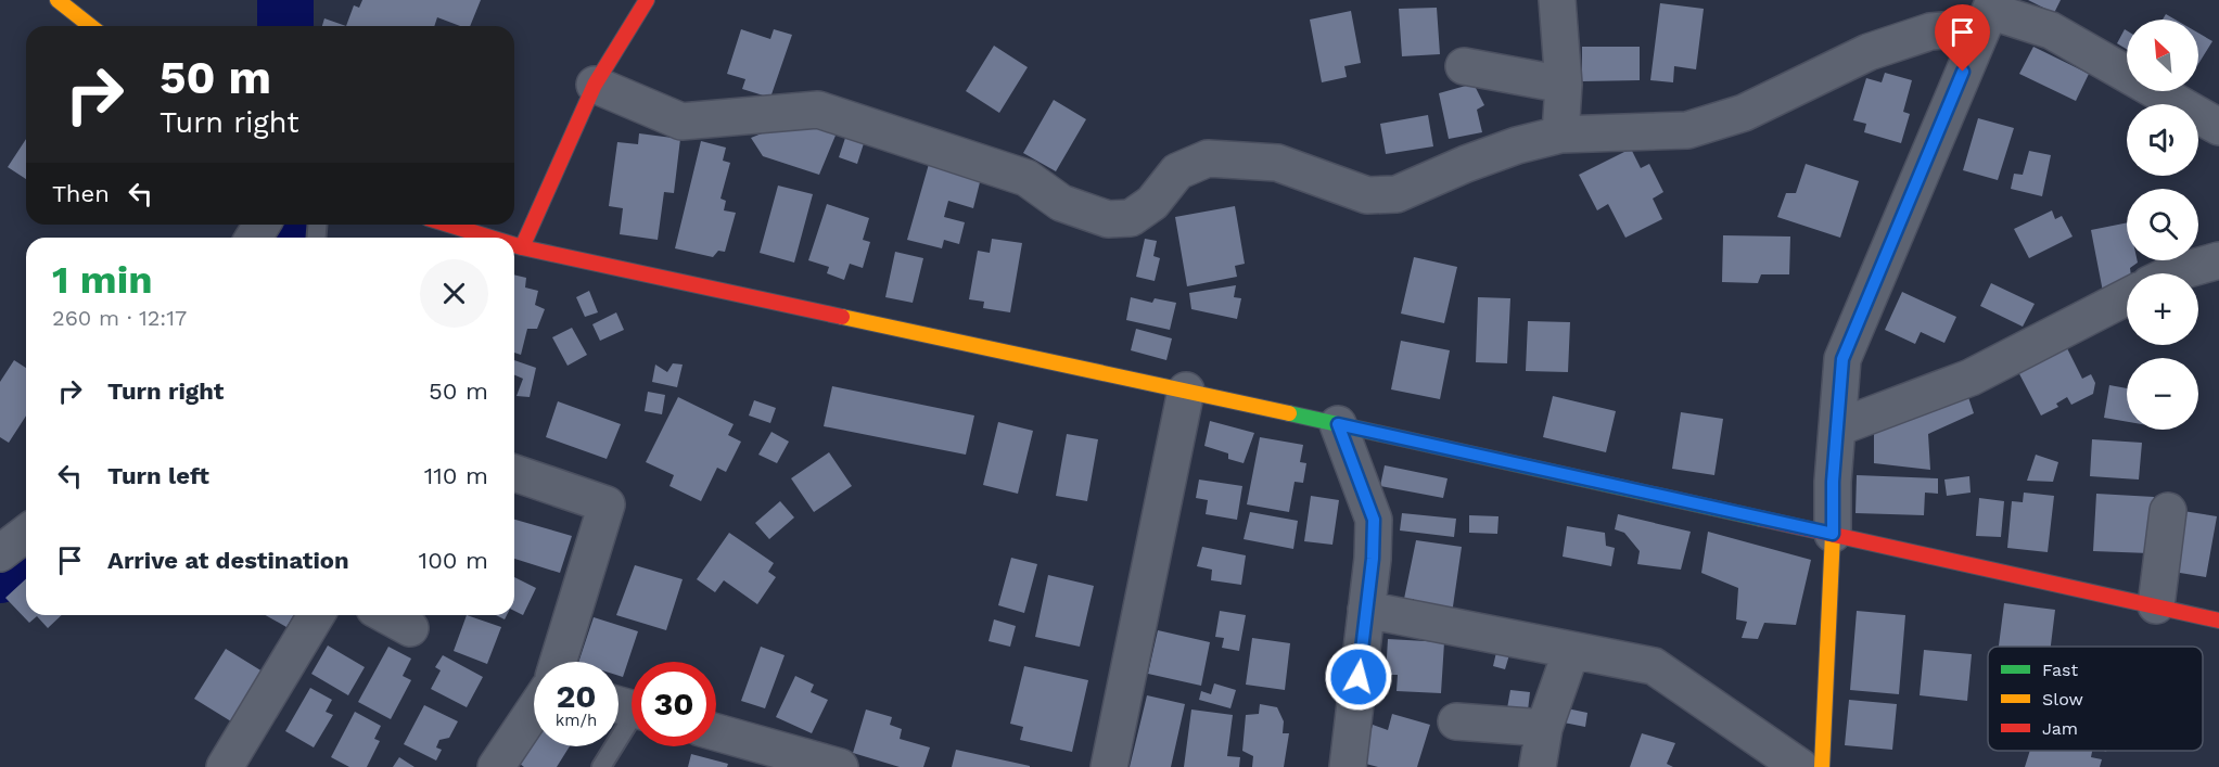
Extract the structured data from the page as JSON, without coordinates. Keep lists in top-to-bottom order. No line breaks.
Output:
{"legend":["Fast","Slow","Jam"],"north":"top left","page":{"map_buttons":["+","−"],"turn":["50 m","Turn right"],"then":"Then","heading":["1 min","260 m · 12:17"],"list":[{"name":"Turn right","value":"50 m"},{"name":"Turn left","value":"110 m"},{"name":"Arrive at destination","value":"100 m"}],"speed":"20 km/h","limit":"30"}}
